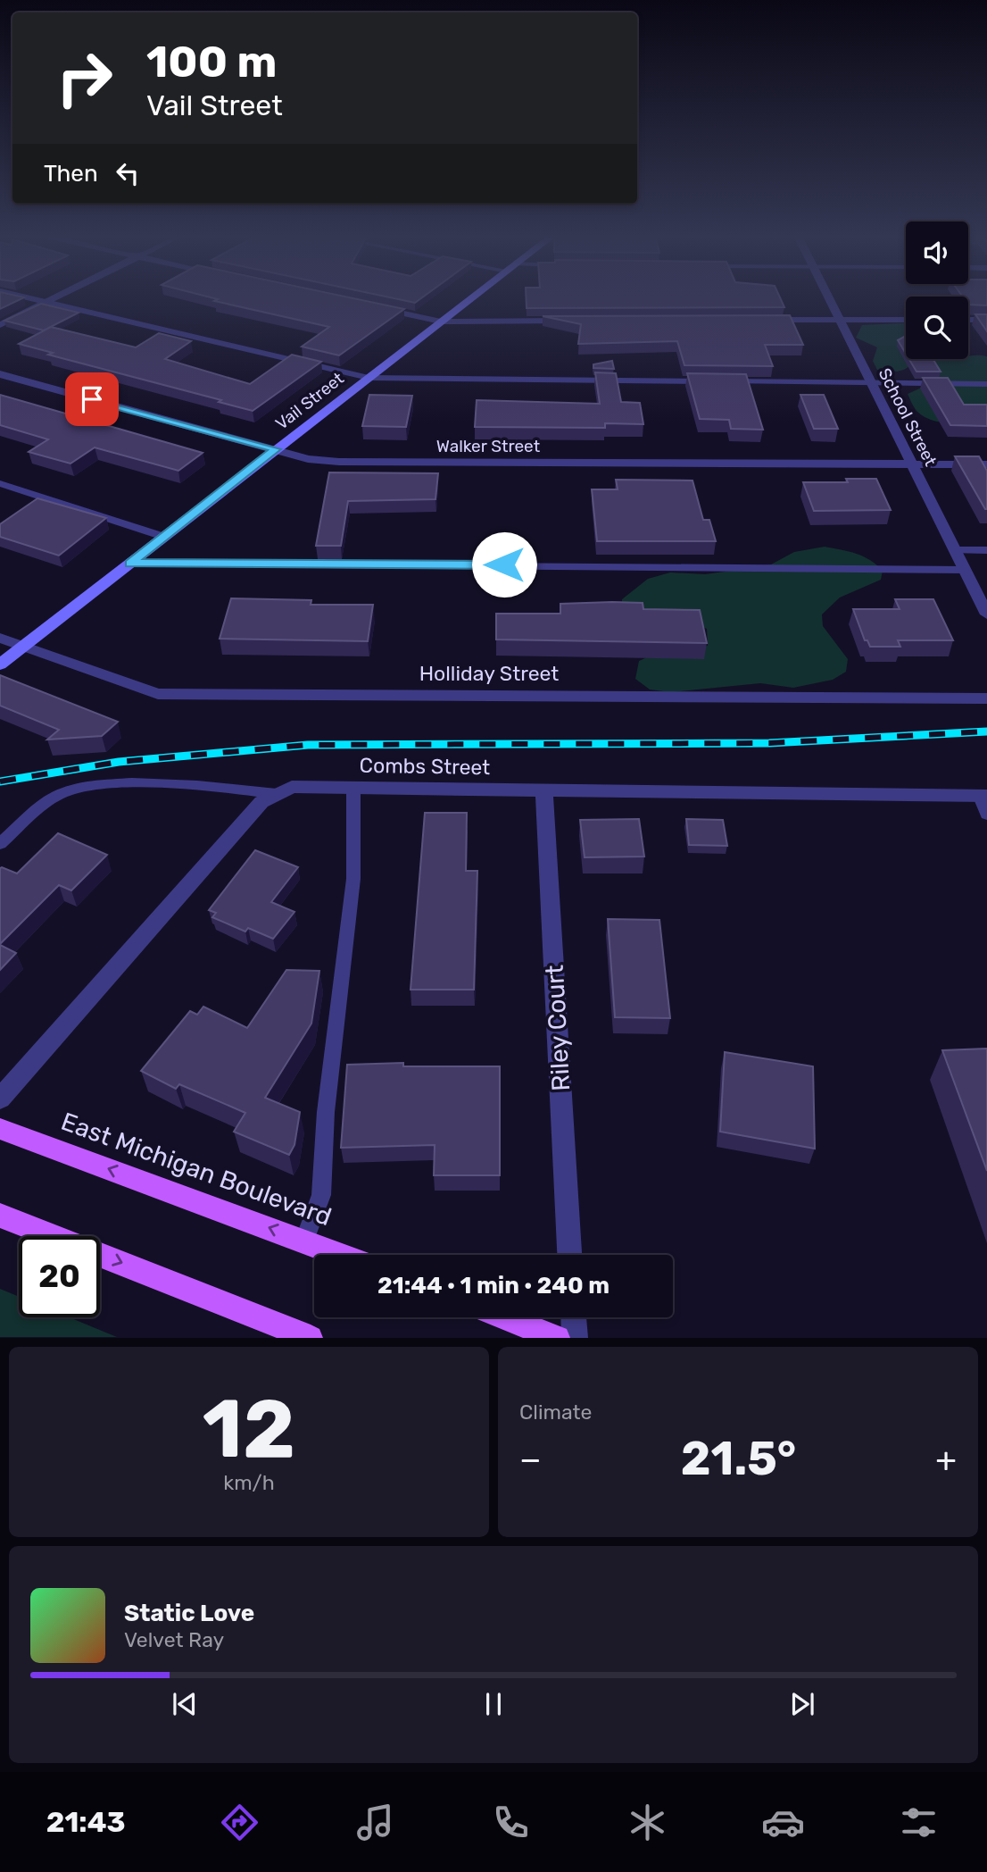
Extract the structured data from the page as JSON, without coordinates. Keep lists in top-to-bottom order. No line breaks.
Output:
{"streets":{"main road":["East Michigan Boulevard"],"street":["Vail Street","School Street","Walker Street","Holliday Street","Combs Street","Riley Court"]},"crossings":[["Vail Street","Walker Street"],["Vail Street","Holliday Street"],["School Street","Walker Street"],["Combs Street","Riley Court"]],"page":{"turn":["100 m","Vail Street"],"then":"Then","limit":"20","trip":"21:44 · 1 min · 240 m","tile":[["12","km/h"],"Climate"],"heat":["−","21.5°","+"],"song":["Static Love","Velvet Ray"],"tabs":"21:43"}}
